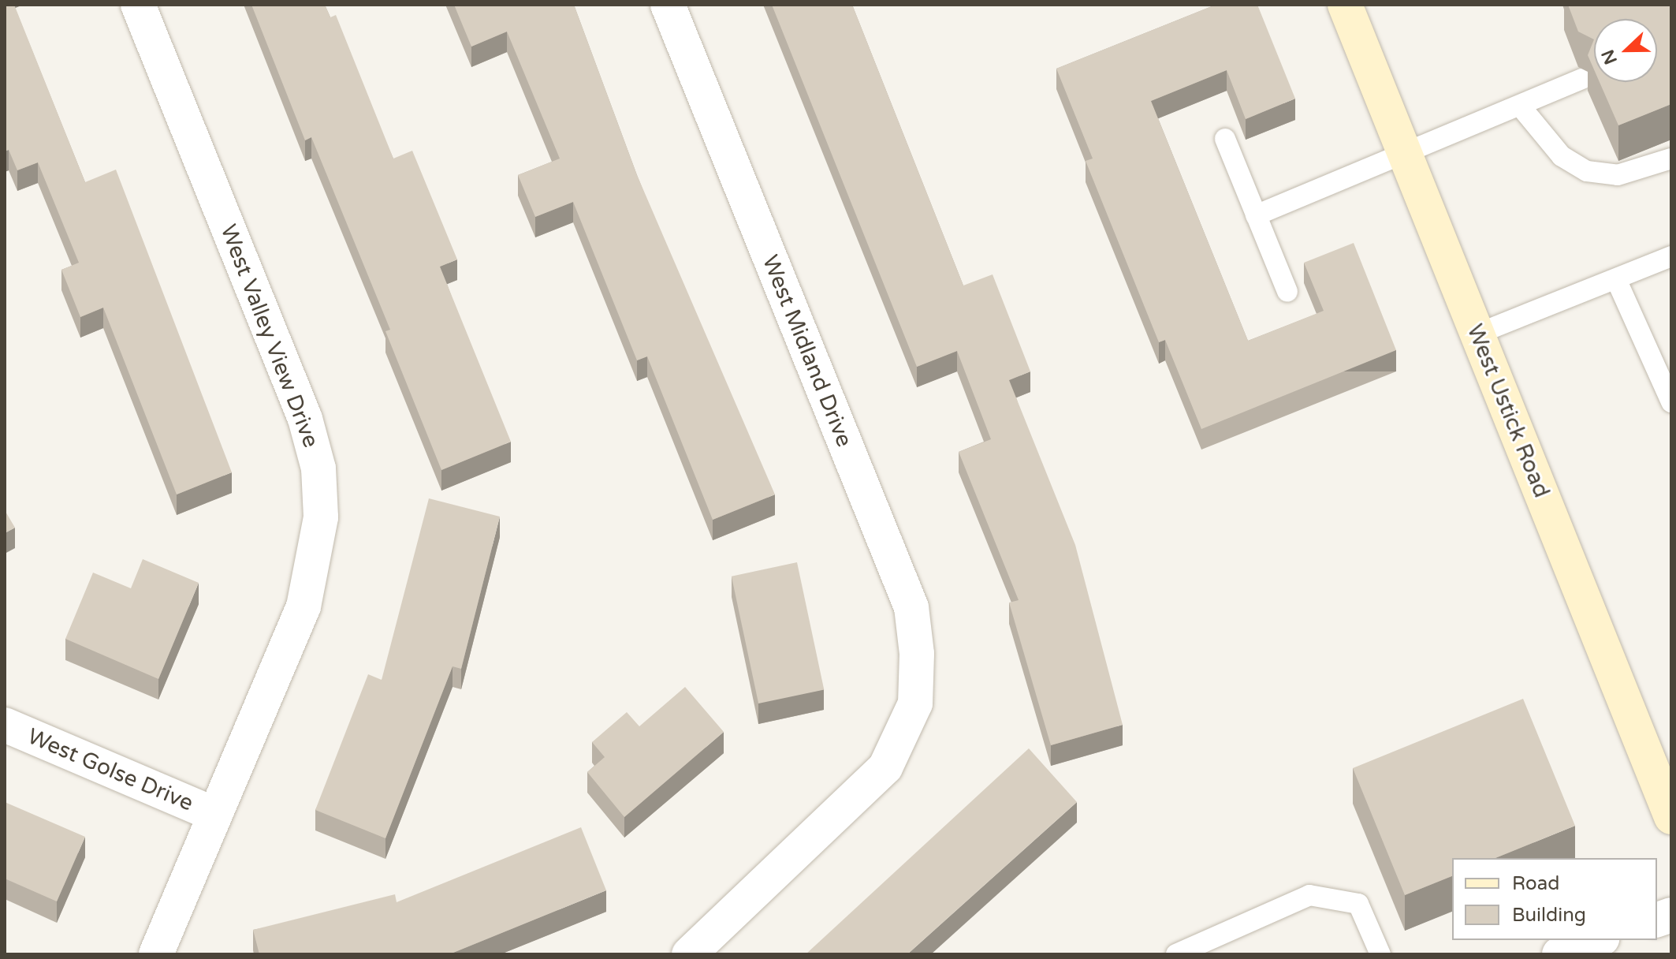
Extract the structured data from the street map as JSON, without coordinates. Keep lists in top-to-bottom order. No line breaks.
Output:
{"streets":{"main road":["West Ustick Road"],"street":["West Valley View Drive","West Midland Drive","West Golse Drive"]},"crossings":[["West Valley View Drive","West Golse Drive"]],"legend":["Road","Building"],"north":"left"}
